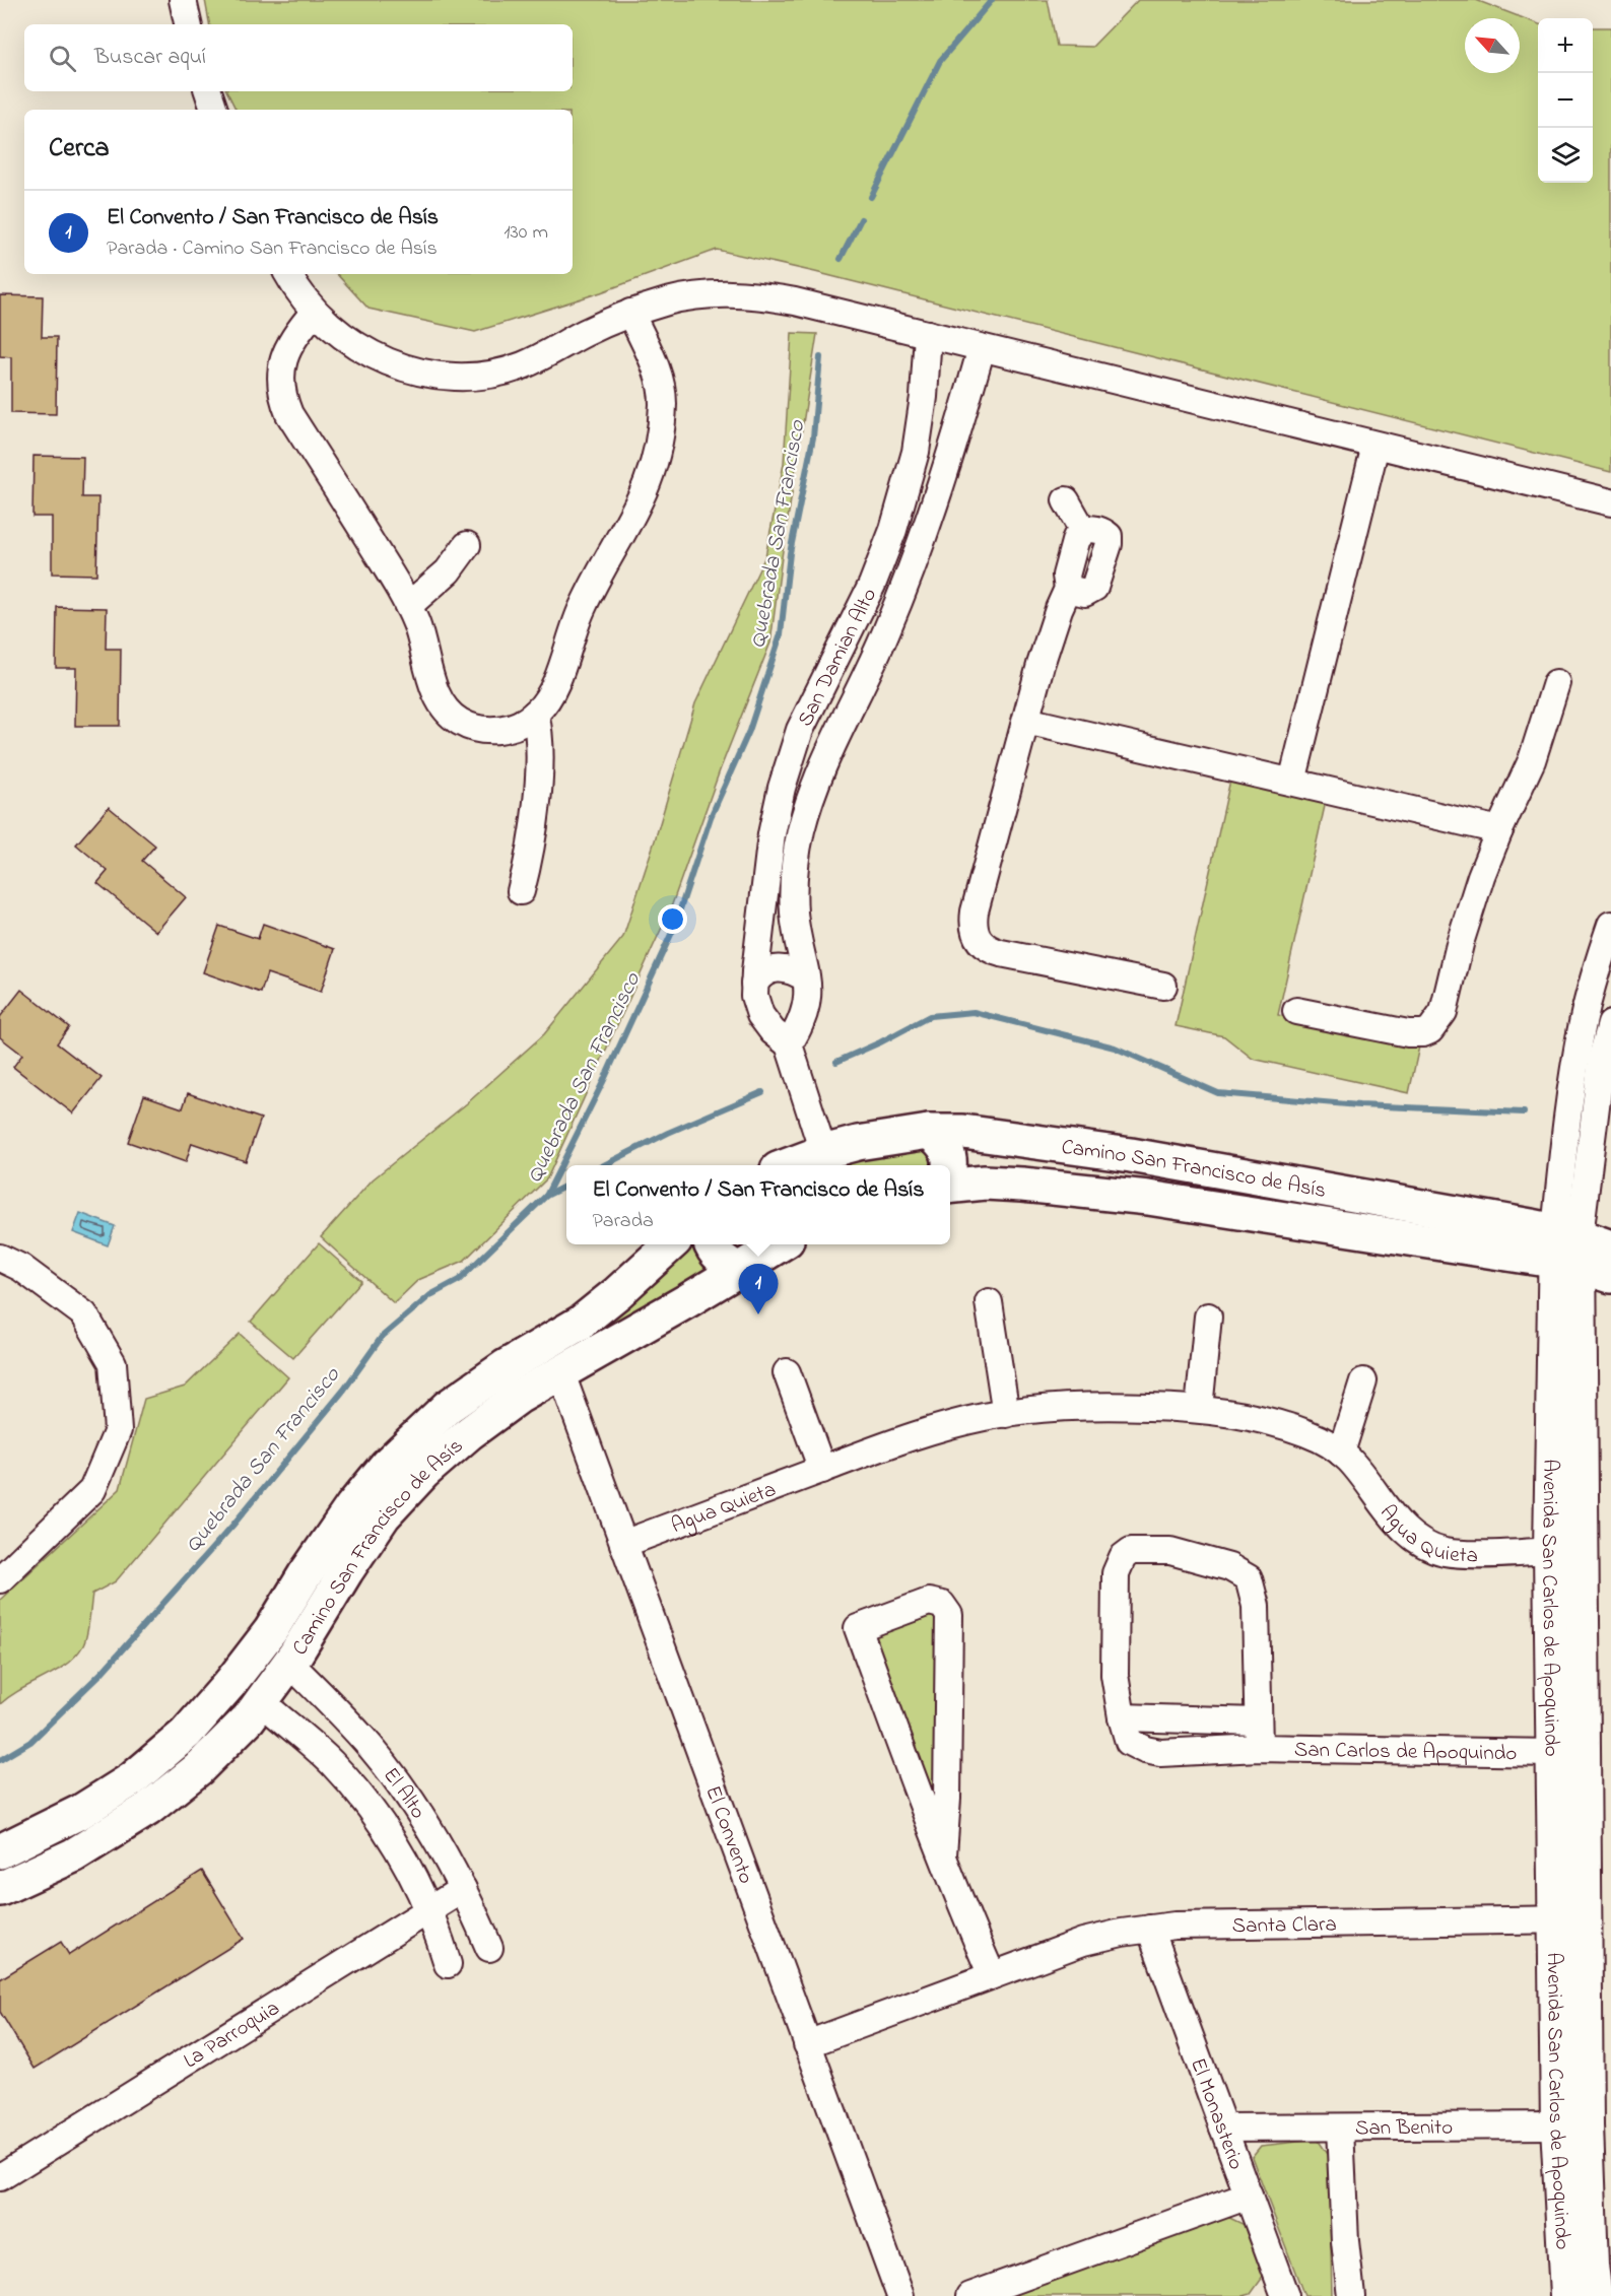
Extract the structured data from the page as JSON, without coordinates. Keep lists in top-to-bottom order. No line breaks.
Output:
{"streets":{"main road":["Camino San Francisco de Asís"],"street":["San Damian Alto","Agua Quieta","Avenida San Carlos de Apoquindo","San Carlos de Apoquindo","El Alto","El Convento","Santa Clara","La Parroquia","El Monasterio","San Benito"]},"crossings":[["San Damian Alto","Camino San Francisco de Asís"],["Camino San Francisco de Asís","Avenida San Carlos de Apoquindo"],["Camino San Francisco de Asís","El Alto"],["Camino San Francisco de Asís","El Convento"],["Agua Quieta","Avenida San Carlos de Apoquindo"],["Agua Quieta","El Convento"],["Avenida San Carlos de Apoquindo","San Carlos de Apoquindo"],["Avenida San Carlos de Apoquindo","Santa Clara"],["Avenida San Carlos de Apoquindo","San Benito"],["El Alto","La Parroquia"],["El Convento","Santa Clara"],["Santa Clara","El Monasterio"],["El Monasterio","San Benito"]],"water":["Quebrada San Francisco"],"north":"top left","page":{"map_buttons":["+","−"],"search":"Buscar aquí","heading":"Cerca","list":[{"mark":"1","name":"El Convento / San Francisco de Asís","note":"Parada · Camino San Francisco de Asís","value":"130 m"}],"popup":["El Convento / San Francisco de Asís","Parada"],"pins":"1"}}
